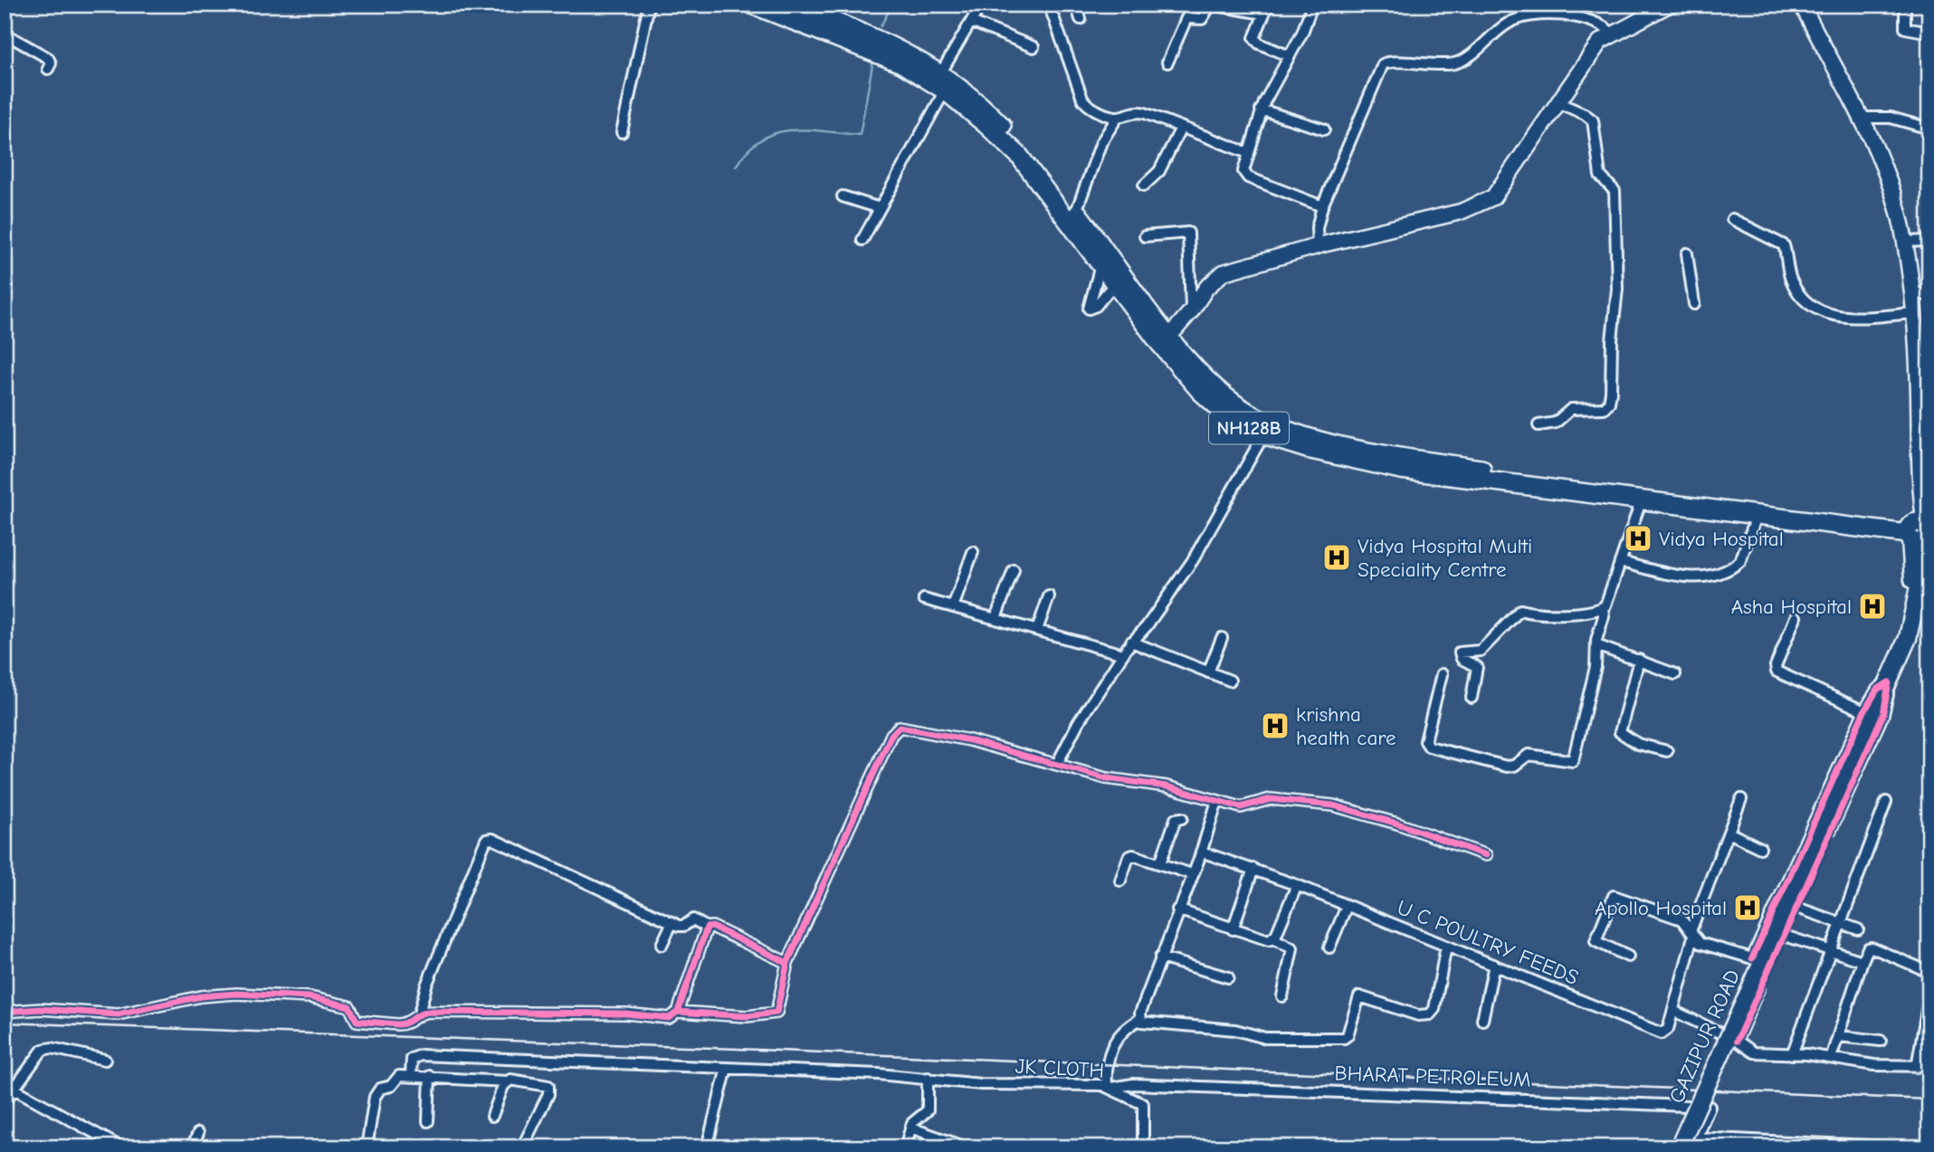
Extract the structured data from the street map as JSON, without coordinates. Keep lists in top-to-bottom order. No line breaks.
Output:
{"streets":{"highway":["NH128B"],"main road":["GAZIPUR ROAD"],"street":["U C POULTRY FEEDS","JK CLOTH","BHARAT PETROLEUM"]},"crossings":[["JK CLOTH","BHARAT PETROLEUM"]],"places":{"hospital":["Vidya Hospital","Vidya Hospital Multi Speciality Centre","Asha Hospital","krishna health care","Apollo Hospital"]}}
